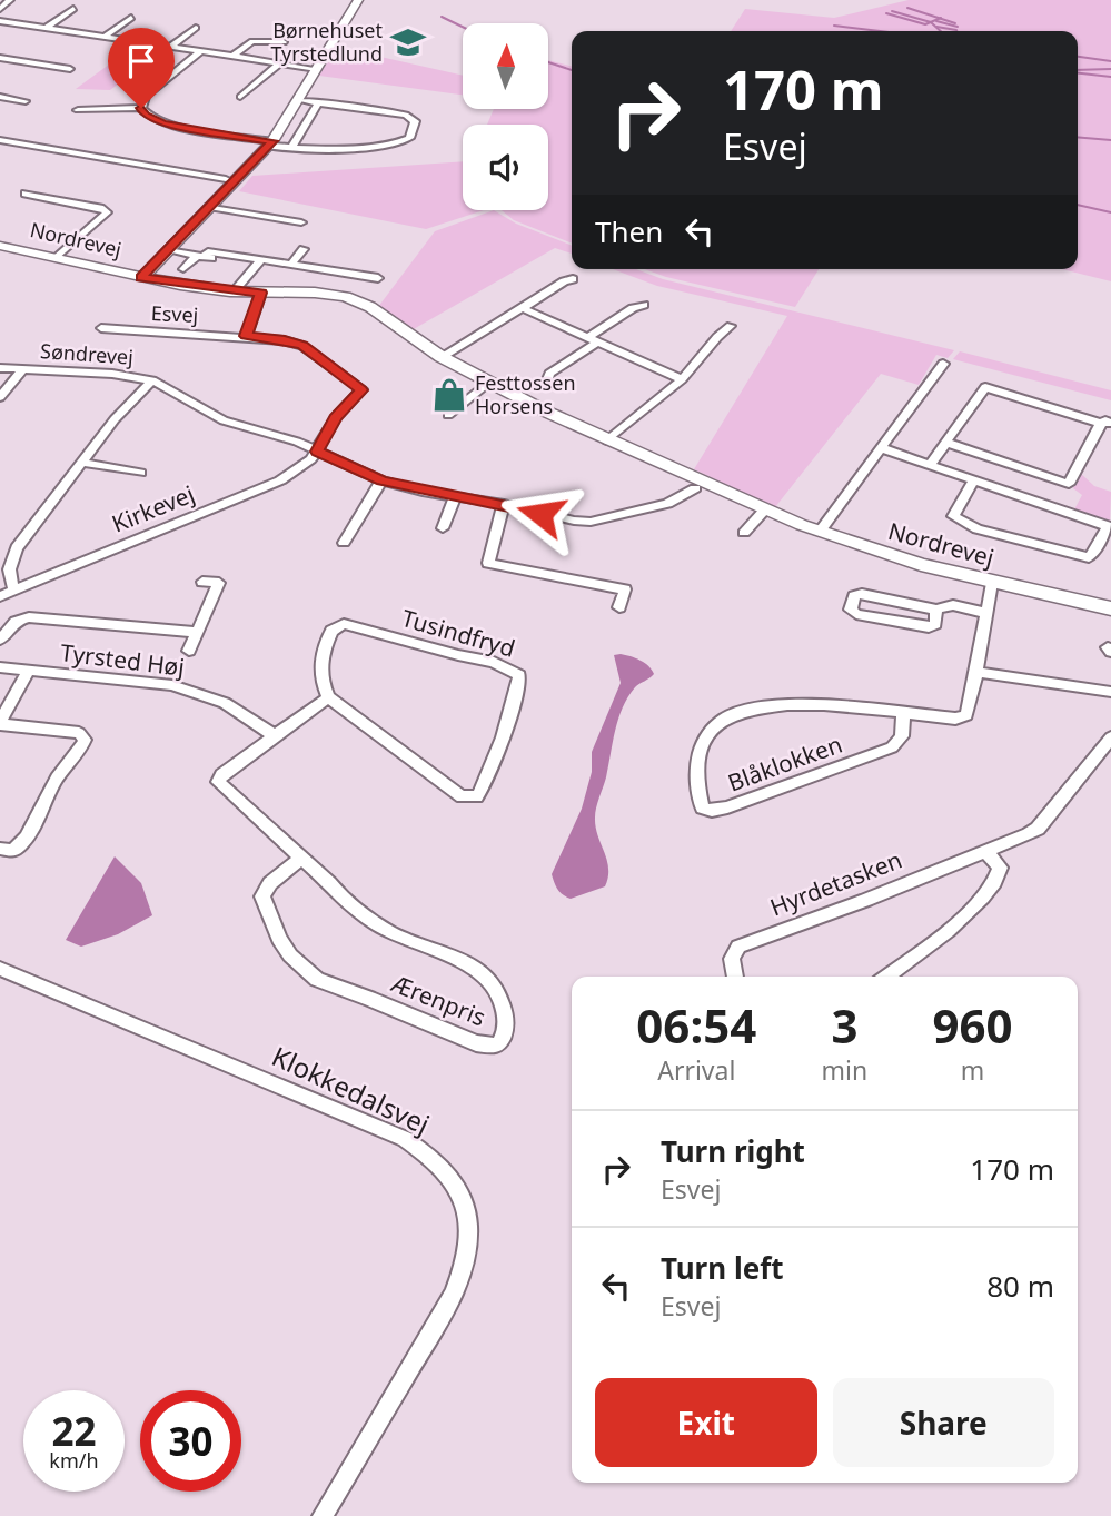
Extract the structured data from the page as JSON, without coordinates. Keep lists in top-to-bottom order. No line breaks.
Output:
{"streets":{"street":["Nordrevej","Esvej","Søndrevej","Kirkevej","Tusindfryd","Tyrsted Høj","Blåklokken","Hyrdetasken","Ærenpris","Klokkedalsvej"]},"crossings":[["Esvej","Søndrevej"],["Esvej","Kirkevej"],["Søndrevej","Kirkevej"],["Tyrsted Høj","Ærenpris"]],"places":{"school or university":["Børnehuset Tyrstedlund"],"shop":["Festtossen Horsens"]},"north":"top","page":{"turn":["170 m","Esvej"],"then":"Then","eta":["06:54","Arrival","3","min","960","m"],"list":[{"name":"Turn right","note":"Esvej","value":"170 m"},{"name":"Turn left","note":"Esvej","value":"80 m"}],"buttons":["Exit","Share"],"speed":"22 km/h","limit":"30"}}
